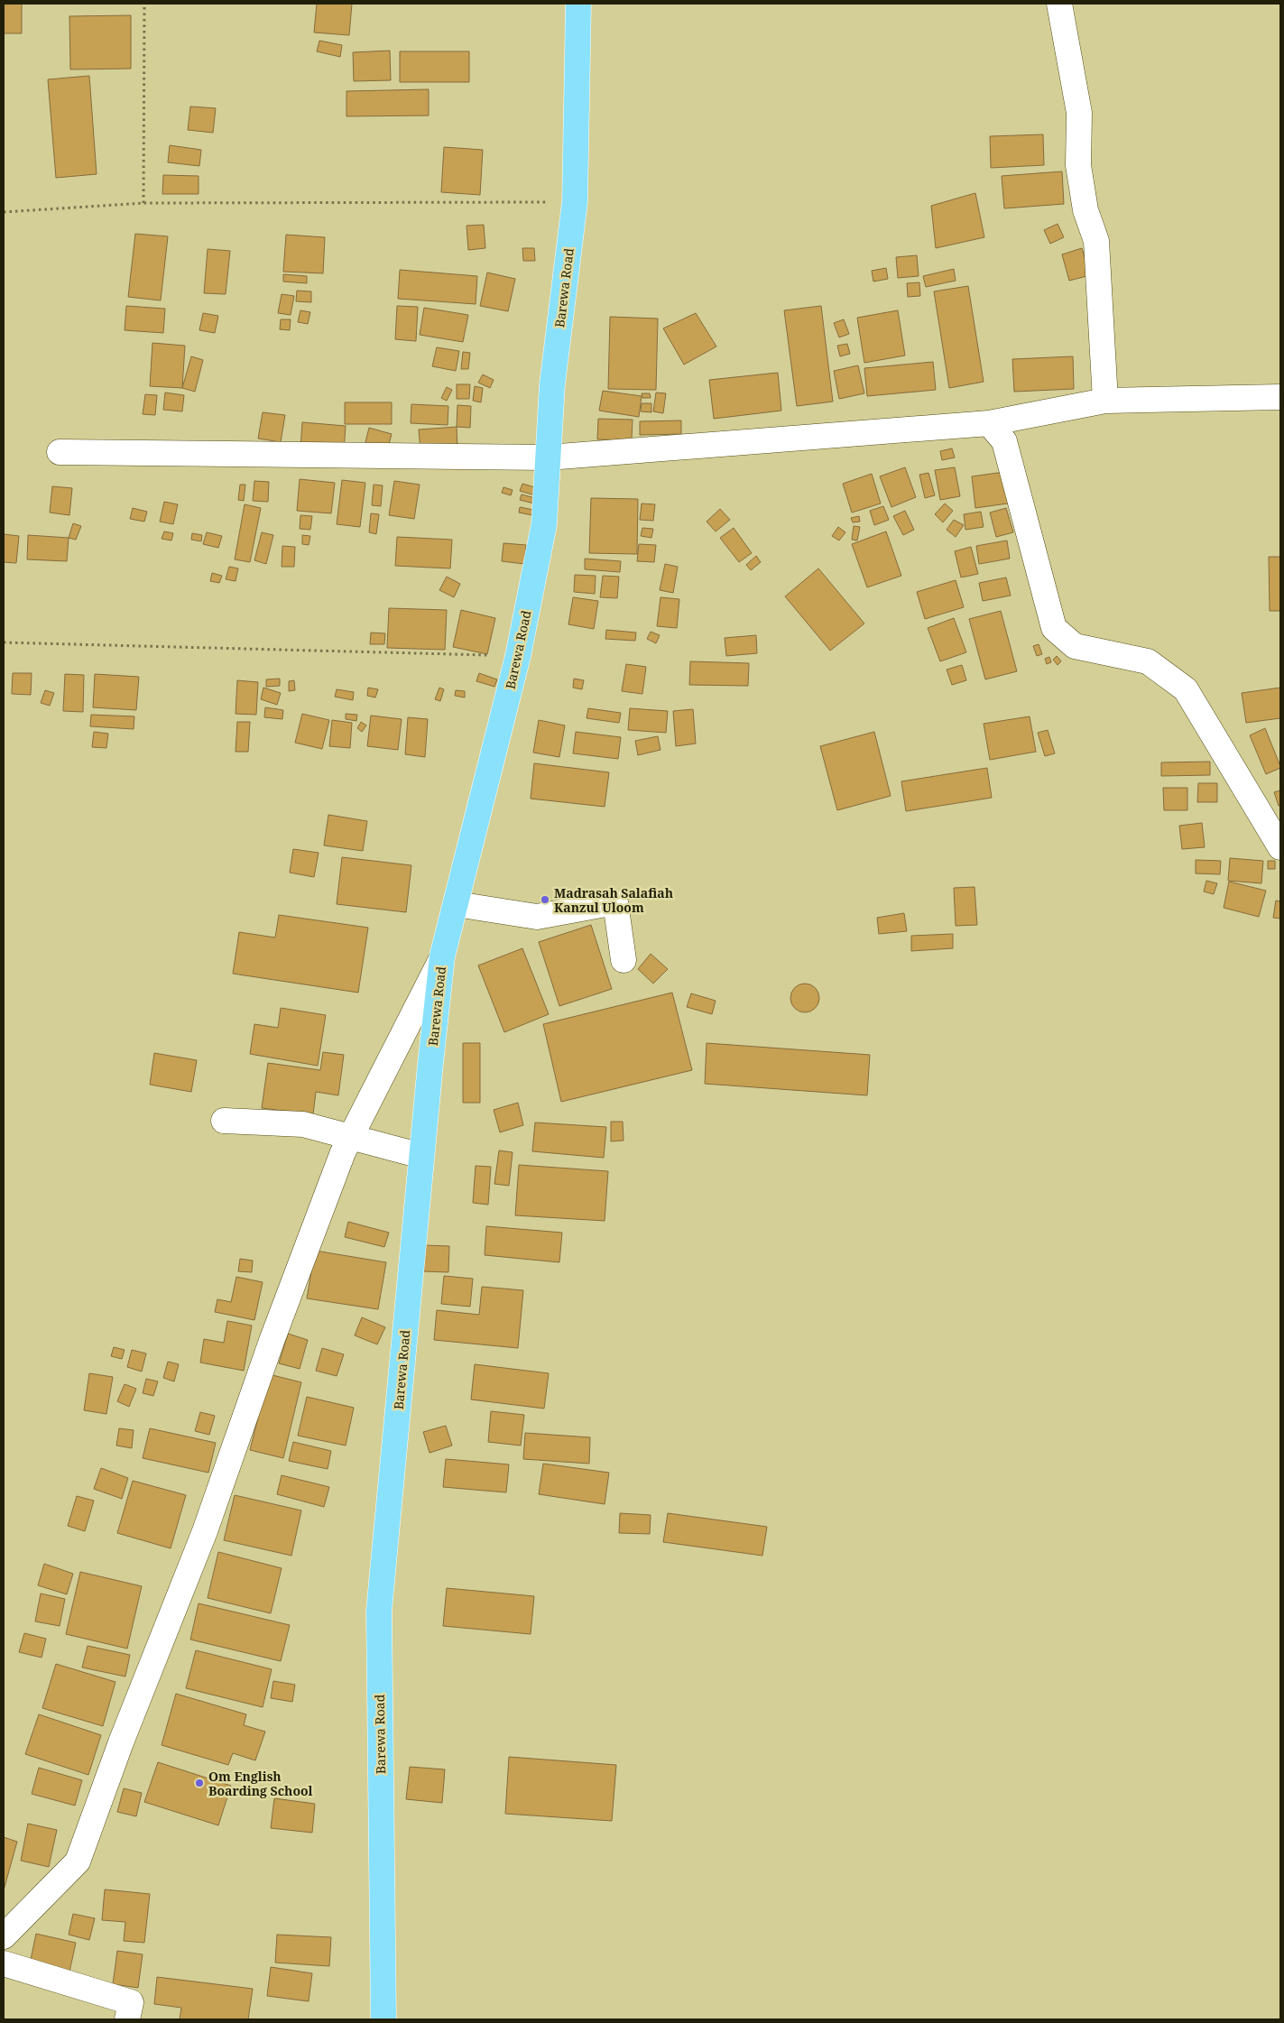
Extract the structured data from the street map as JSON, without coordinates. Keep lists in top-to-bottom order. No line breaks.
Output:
{"streets":{"main road":["Barewa Road"]},"places":["Madrasah Salafiah Kanzul Uloom","Om English Boarding School"]}
